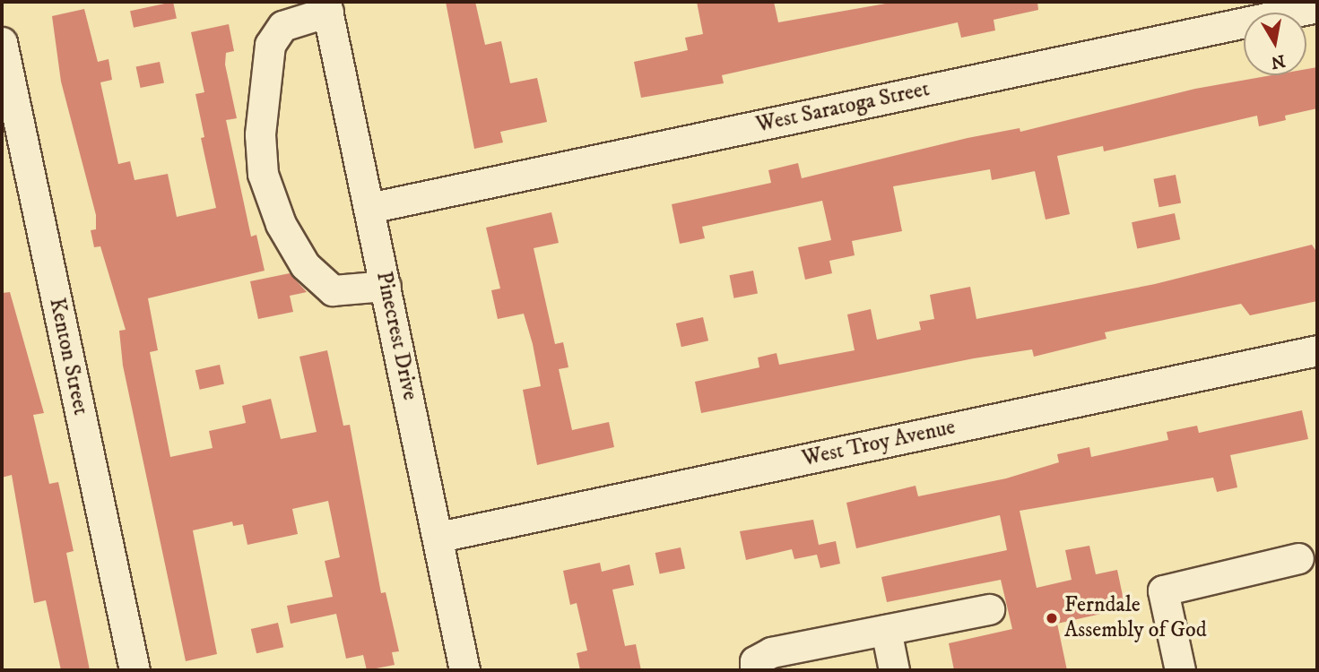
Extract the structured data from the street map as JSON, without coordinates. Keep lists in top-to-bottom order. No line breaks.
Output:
{"streets":{"street":["West Saratoga Street","Pinecrest Drive","Kenton Street","West Troy Avenue"]},"crossings":[["West Saratoga Street","Pinecrest Drive"],["Pinecrest Drive","West Troy Avenue"]],"places":["Ferndale Assembly of God"],"north":"bottom"}
